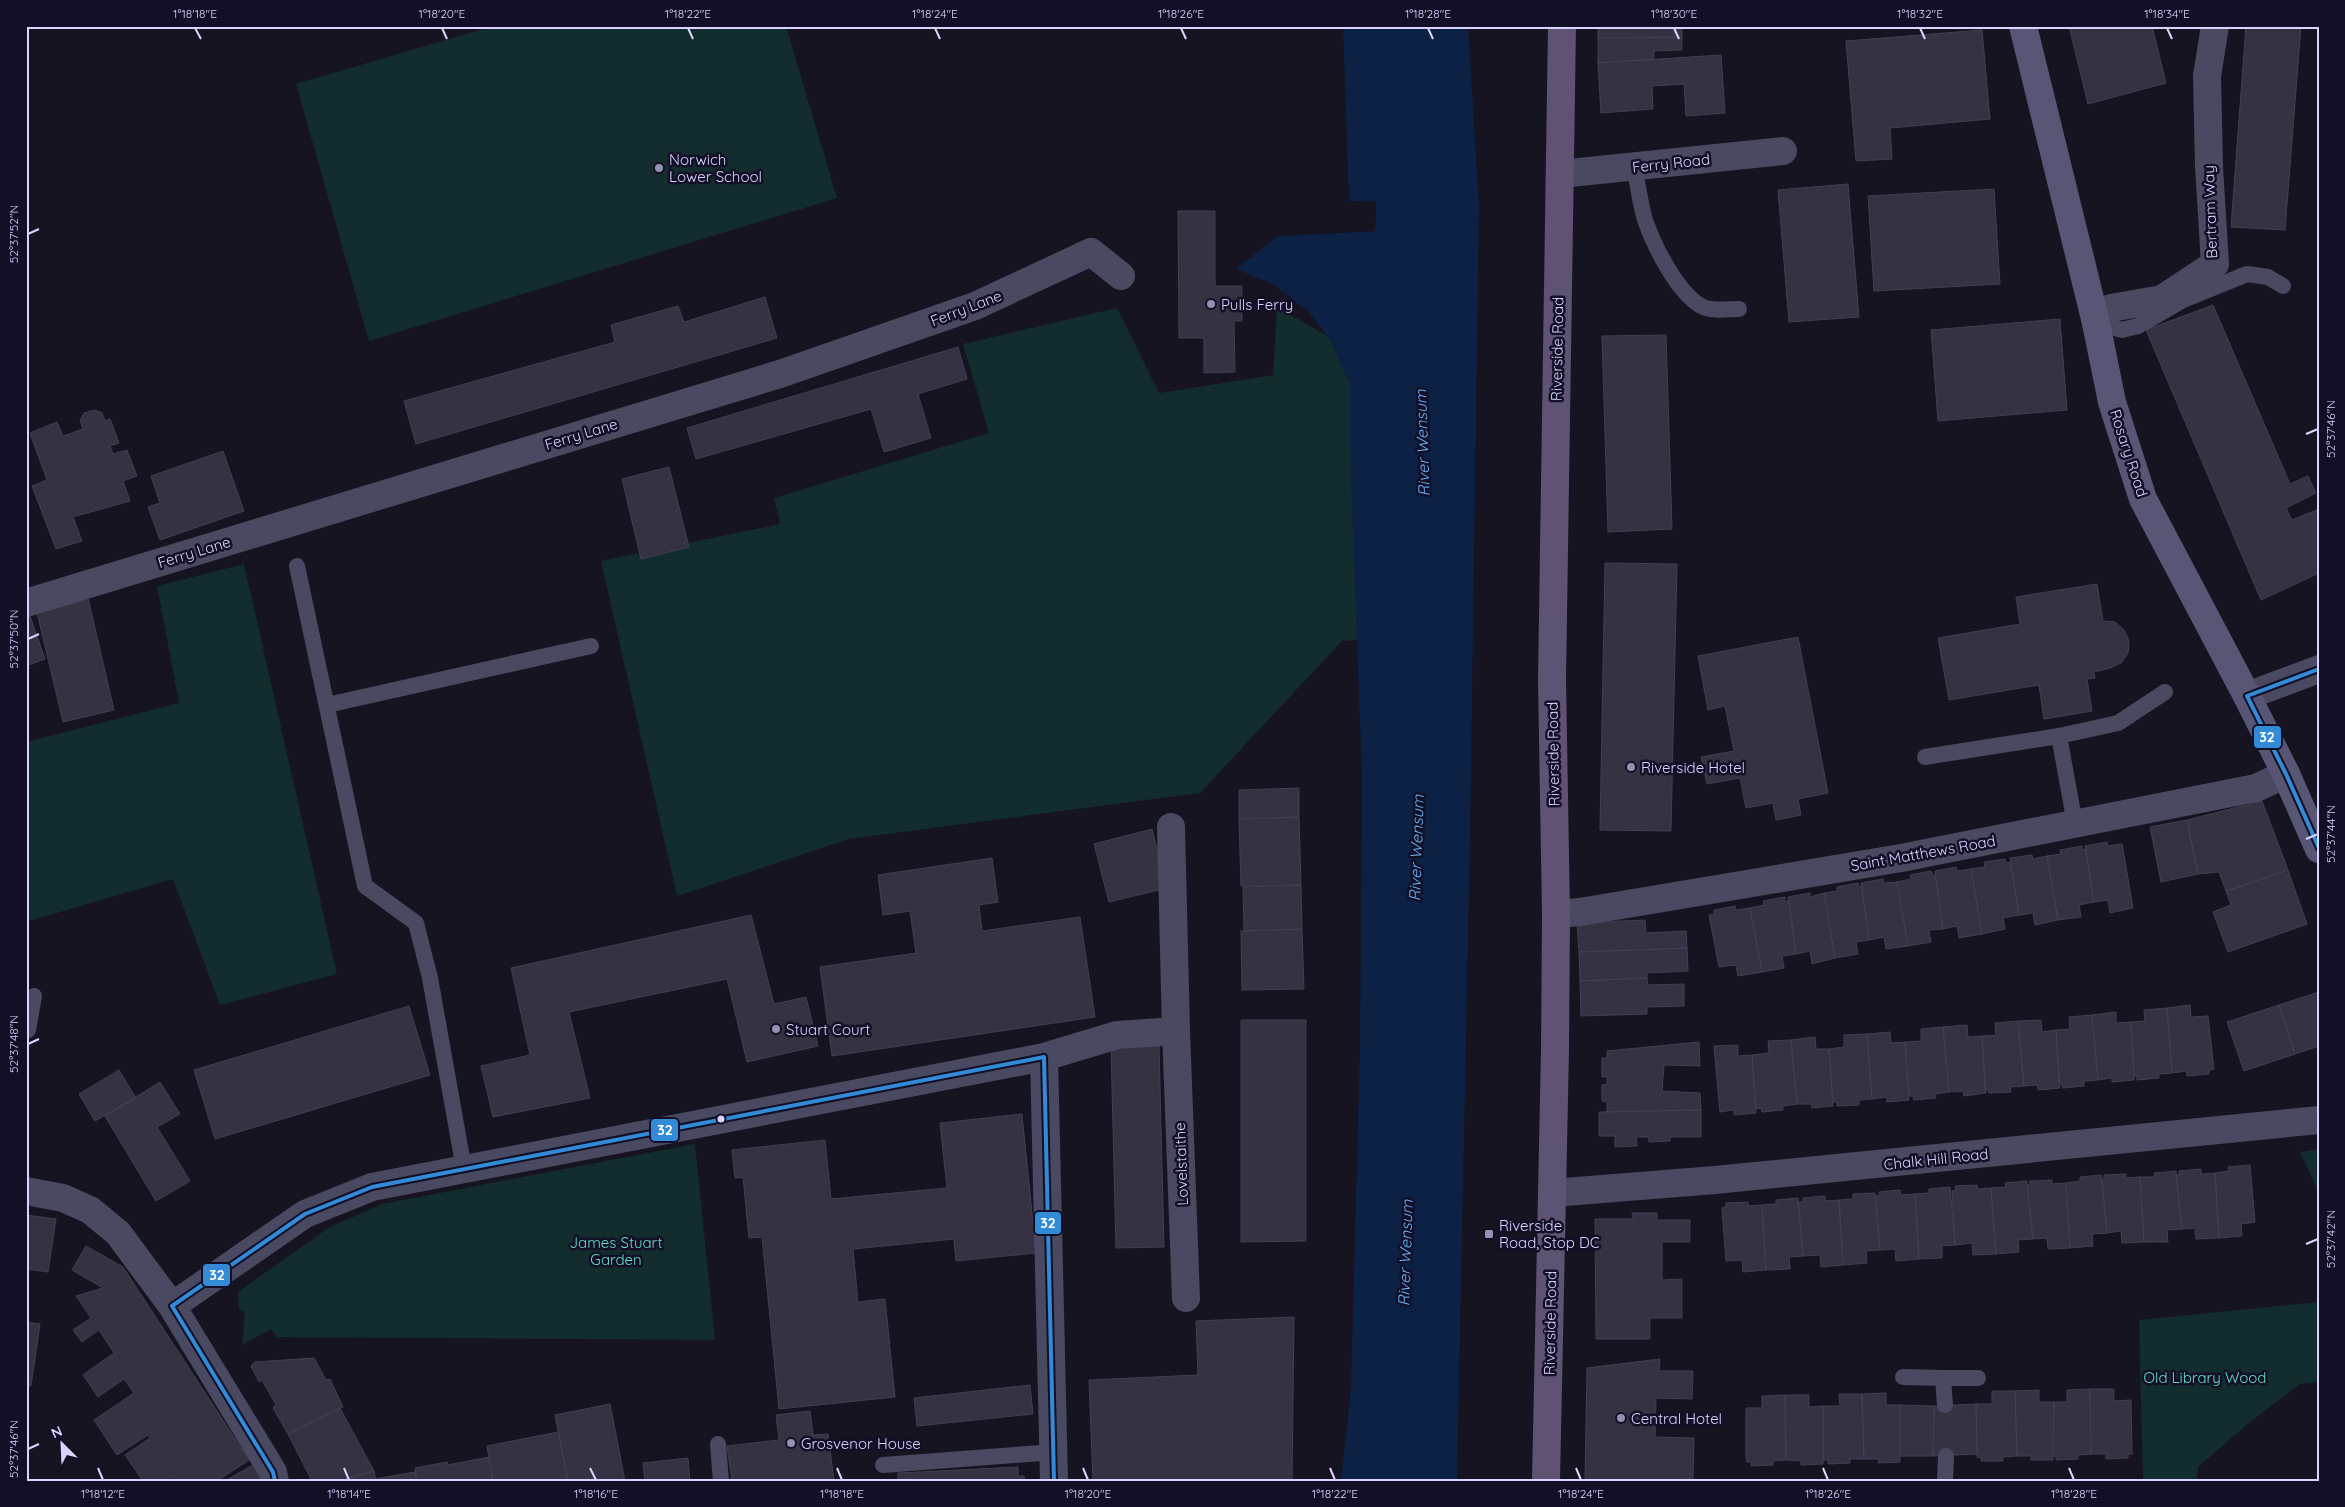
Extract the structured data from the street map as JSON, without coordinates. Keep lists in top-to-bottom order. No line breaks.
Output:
{"streets":{"main road":["Riverside Road"],"street":["Ferry Road","Bertram Way","Ferry Lane","Rosary Road","Saint Matthews Road","Chalk Hill Road","Lovelstaithe"]},"crossings":[["Ferry Road","Riverside Road"],["Bertram Way","Rosary Road"],["Riverside Road","Saint Matthews Road"],["Riverside Road","Chalk Hill Road"],["Rosary Road","Saint Matthews Road"]],"water":["River Wensum"],"parks":["James Stuart Garden","Old Library Wood"],"places":{"other":["Norwich Lower School","Pulls Ferry","Riverside Hotel","Stuart Court","Central Hotel","Grosvenor House"],"transit":["Riverside Road, Stop DC"]},"lines":["transit line 32"],"north":"top left","coordinates":["1°18'18\"E","1°18'20\"E","1°18'22\"E","1°18'24\"E","1°18'26\"E","1°18'28\"E","1°18'30\"E","1°18'32\"E","1°18'34\"E","52°37'52\"N","52°37'46\"N","52°37'50\"N","52°37'44\"N","52°37'48\"N","52°37'42\"N","1°18'12\"E","1°18'14\"E","1°18'16\"E"]}
